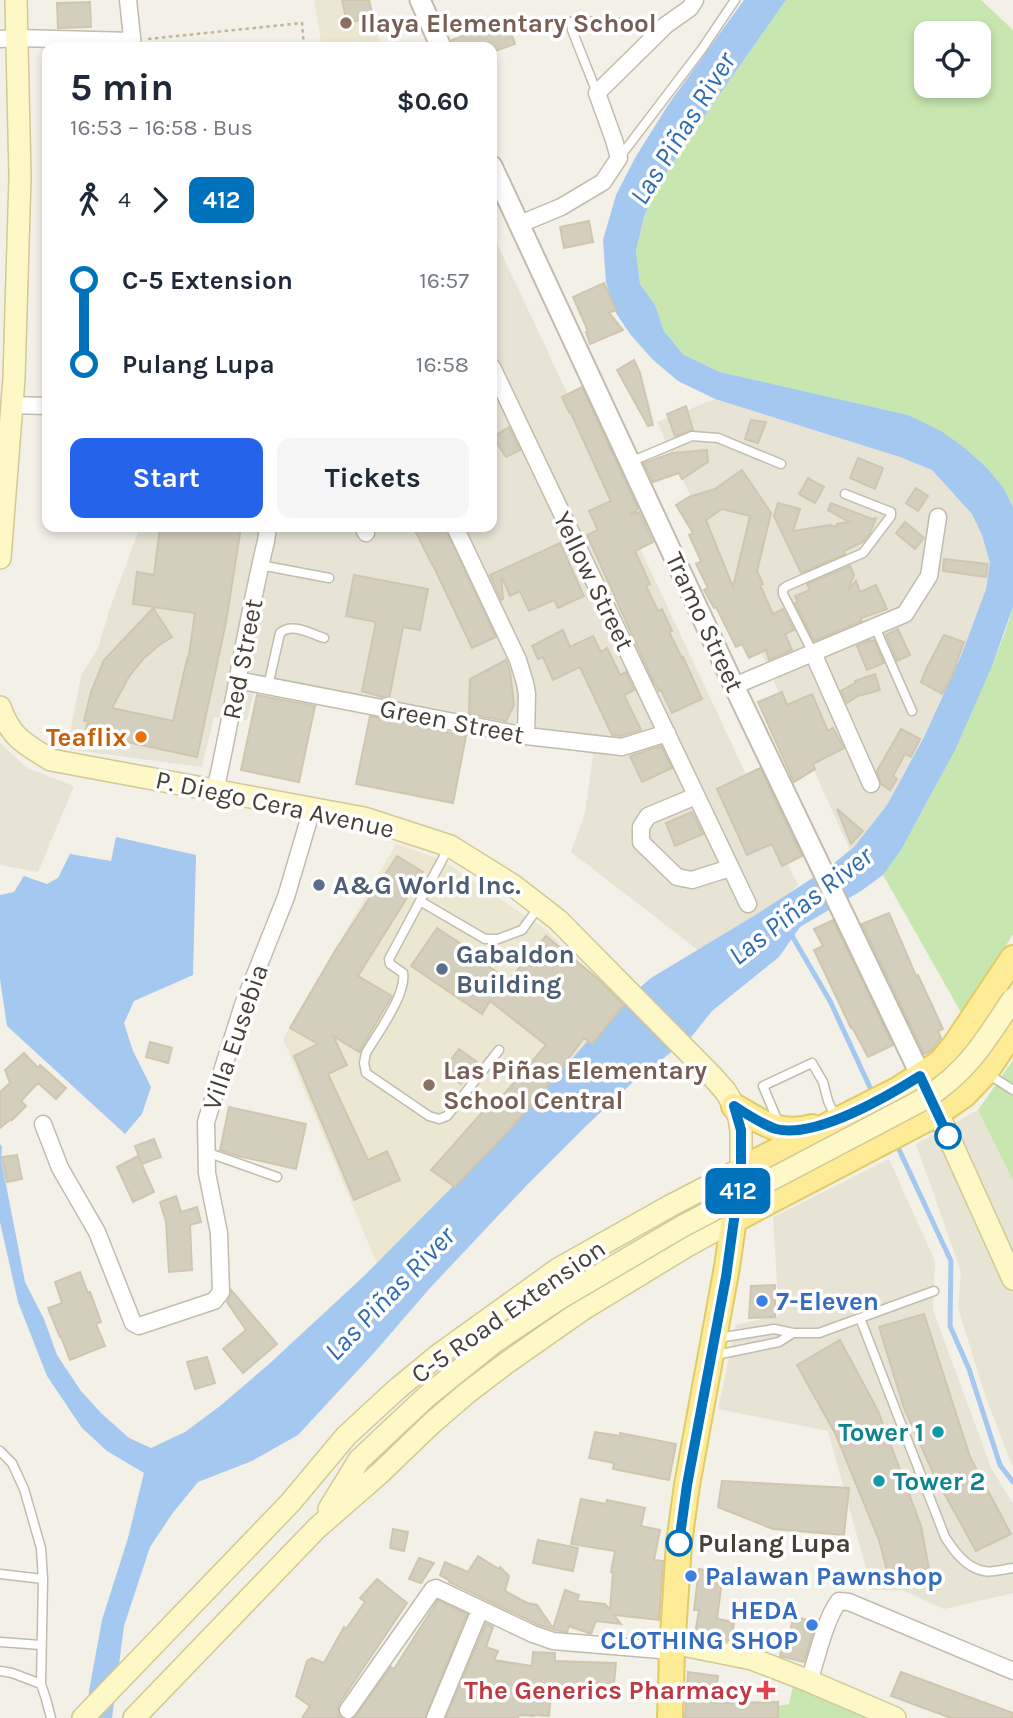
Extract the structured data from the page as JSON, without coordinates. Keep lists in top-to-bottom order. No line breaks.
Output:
{"streets":{"main road":["P. Diego Cera Avenue","C-5 Road Extension"],"street":["Yellow Street","Tramo Street","Red Street","Green Street","Villa Eusebia"]},"crossings":[["Yellow Street","Green Street"],["Tramo Street","C-5 Road Extension"],["Red Street","Green Street"],["Red Street","P. Diego Cera Avenue"],["P. Diego Cera Avenue","Villa Eusebia"],["P. Diego Cera Avenue","C-5 Road Extension"]],"water":["Las Piñas River"],"places":{"other":["Ilaya Elementary School","Teaflix","A&G World Inc.","Gabaldon Building","Las Piñas Elementary School Central","7-Eleven","Tower 1","Tower 2","Pulang Lupa","Palawan Pawnshop","HEDA CLOTHING SHOP"],"health":["The Generics Pharmacy"]},"lines":["bus line 412"],"page":{"on_map":"412","heading":["5 min","16:53 – 16:58 · Bus","$0.60"],"legs":["4","412"],"list":[{"name":"C-5 Extension","value":"16:57"},{"name":"Pulang Lupa","value":"16:58"}],"buttons":["Start","Tickets"]}}
